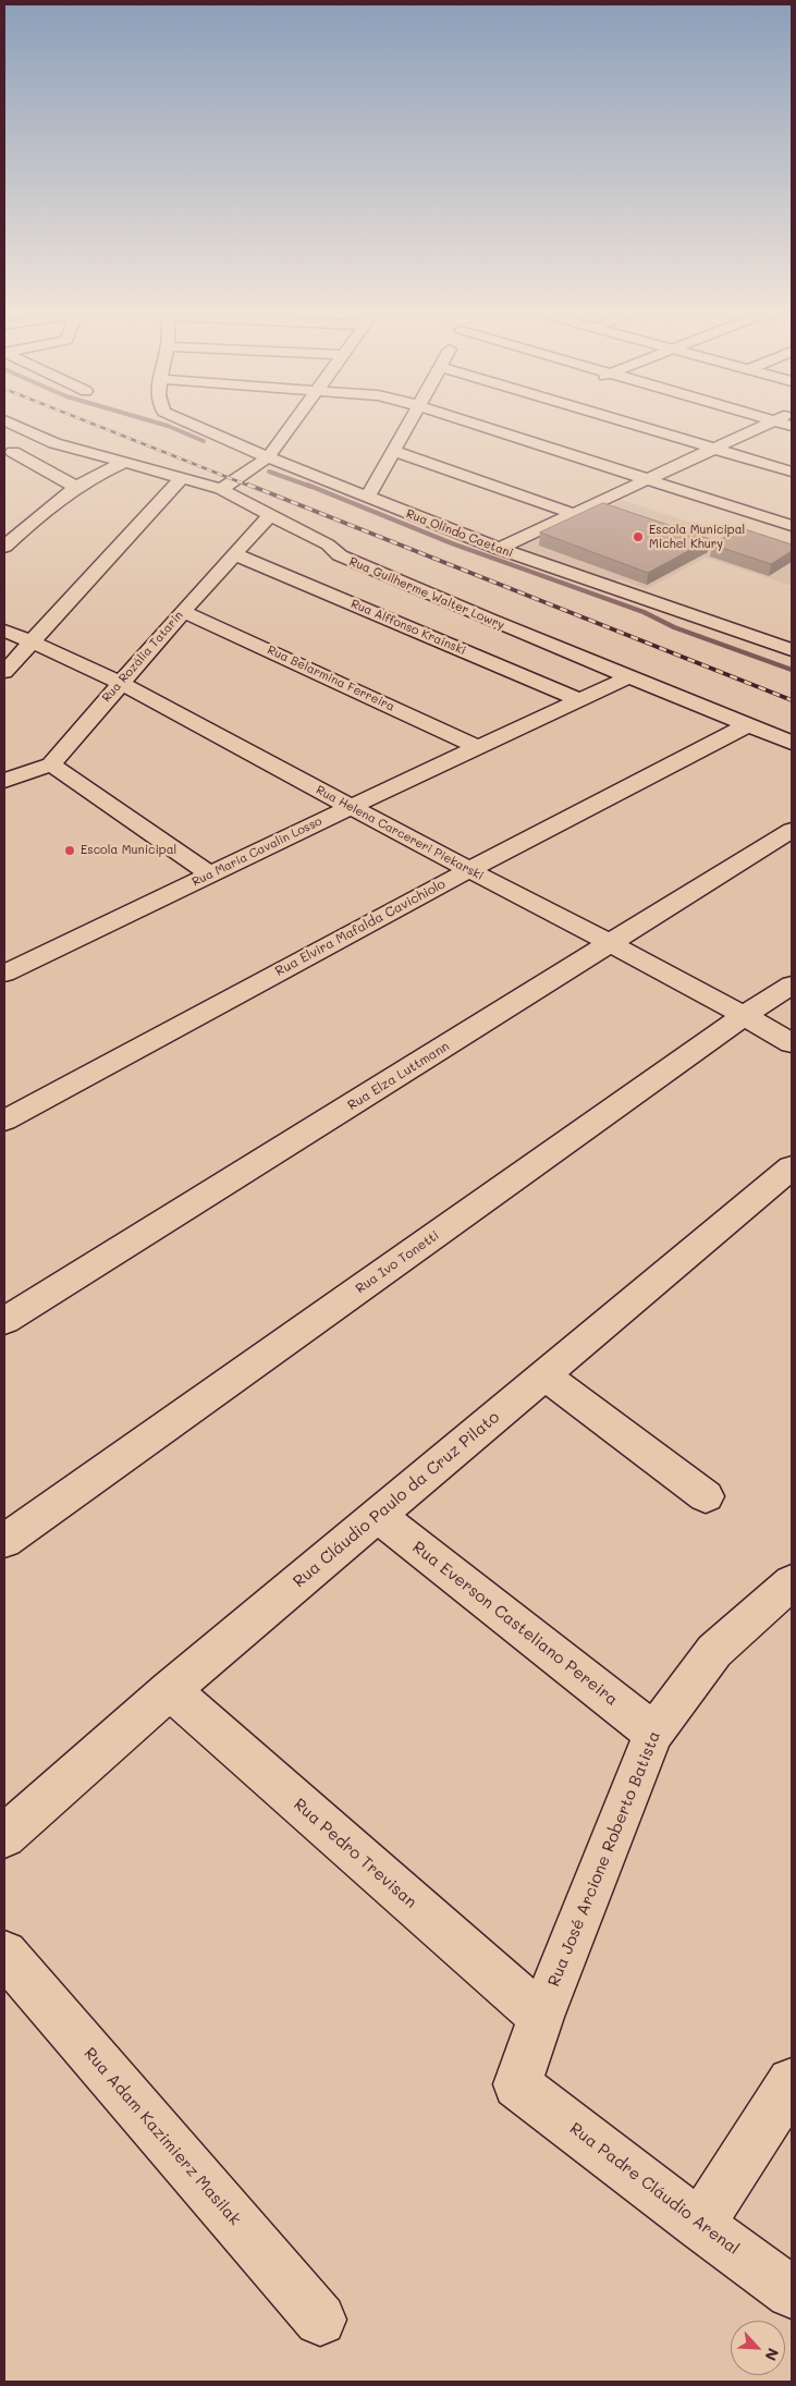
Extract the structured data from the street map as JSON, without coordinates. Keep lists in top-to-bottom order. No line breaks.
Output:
{"streets":{"street":["Rua Olindo Caetani","Rua Guilherme Walter Lowry","Rua Alffonso Krainski","Rua Rozália Tatarin","Rua Belarmina Ferreira","Rua Helena Carcereri Piekarski","Rua Maria Cavalin Losso","Rua Elvira Mafalda Cavichiolo","Rua Elza Luttmann","Rua Ivo Tonetti","Rua Cláudio Paulo da Cruz Pilato","Rua Everson Casteliano Pereira","Rua Pedro Trevisan","Rua José Arcione Roberto Batista","Rua Adam Kazimierz Masilak","Rua Padre Cláudio Arenal"]},"crossings":[["Rua Guilherme Walter Lowry","Rua Rozália Tatarin"],["Rua Guilherme Walter Lowry","Rua Maria Cavalin Losso"],["Rua Guilherme Walter Lowry","Rua Elvira Mafalda Cavichiolo"],["Rua Alffonso Krainski","Rua Rozália Tatarin"],["Rua Alffonso Krainski","Rua Maria Cavalin Losso"],["Rua Rozália Tatarin","Rua Belarmina Ferreira"],["Rua Rozália Tatarin","Rua Helena Carcereri Piekarski"],["Rua Belarmina Ferreira","Rua Maria Cavalin Losso"],["Rua Helena Carcereri Piekarski","Rua Maria Cavalin Losso"],["Rua Helena Carcereri Piekarski","Rua Elvira Mafalda Cavichiolo"],["Rua Helena Carcereri Piekarski","Rua Elza Luttmann"],["Rua Helena Carcereri Piekarski","Rua Ivo Tonetti"],["Rua Cláudio Paulo da Cruz Pilato","Rua Everson Casteliano Pereira"],["Rua Cláudio Paulo da Cruz Pilato","Rua Pedro Trevisan"],["Rua Everson Casteliano Pereira","Rua José Arcione Roberto Batista"],["Rua Pedro Trevisan","Rua José Arcione Roberto Batista"],["Rua José Arcione Roberto Batista","Rua Padre Cláudio Arenal"]],"places":["Escola Municipal Michel Khury","Escola Municipal"],"north":"bottom right"}
